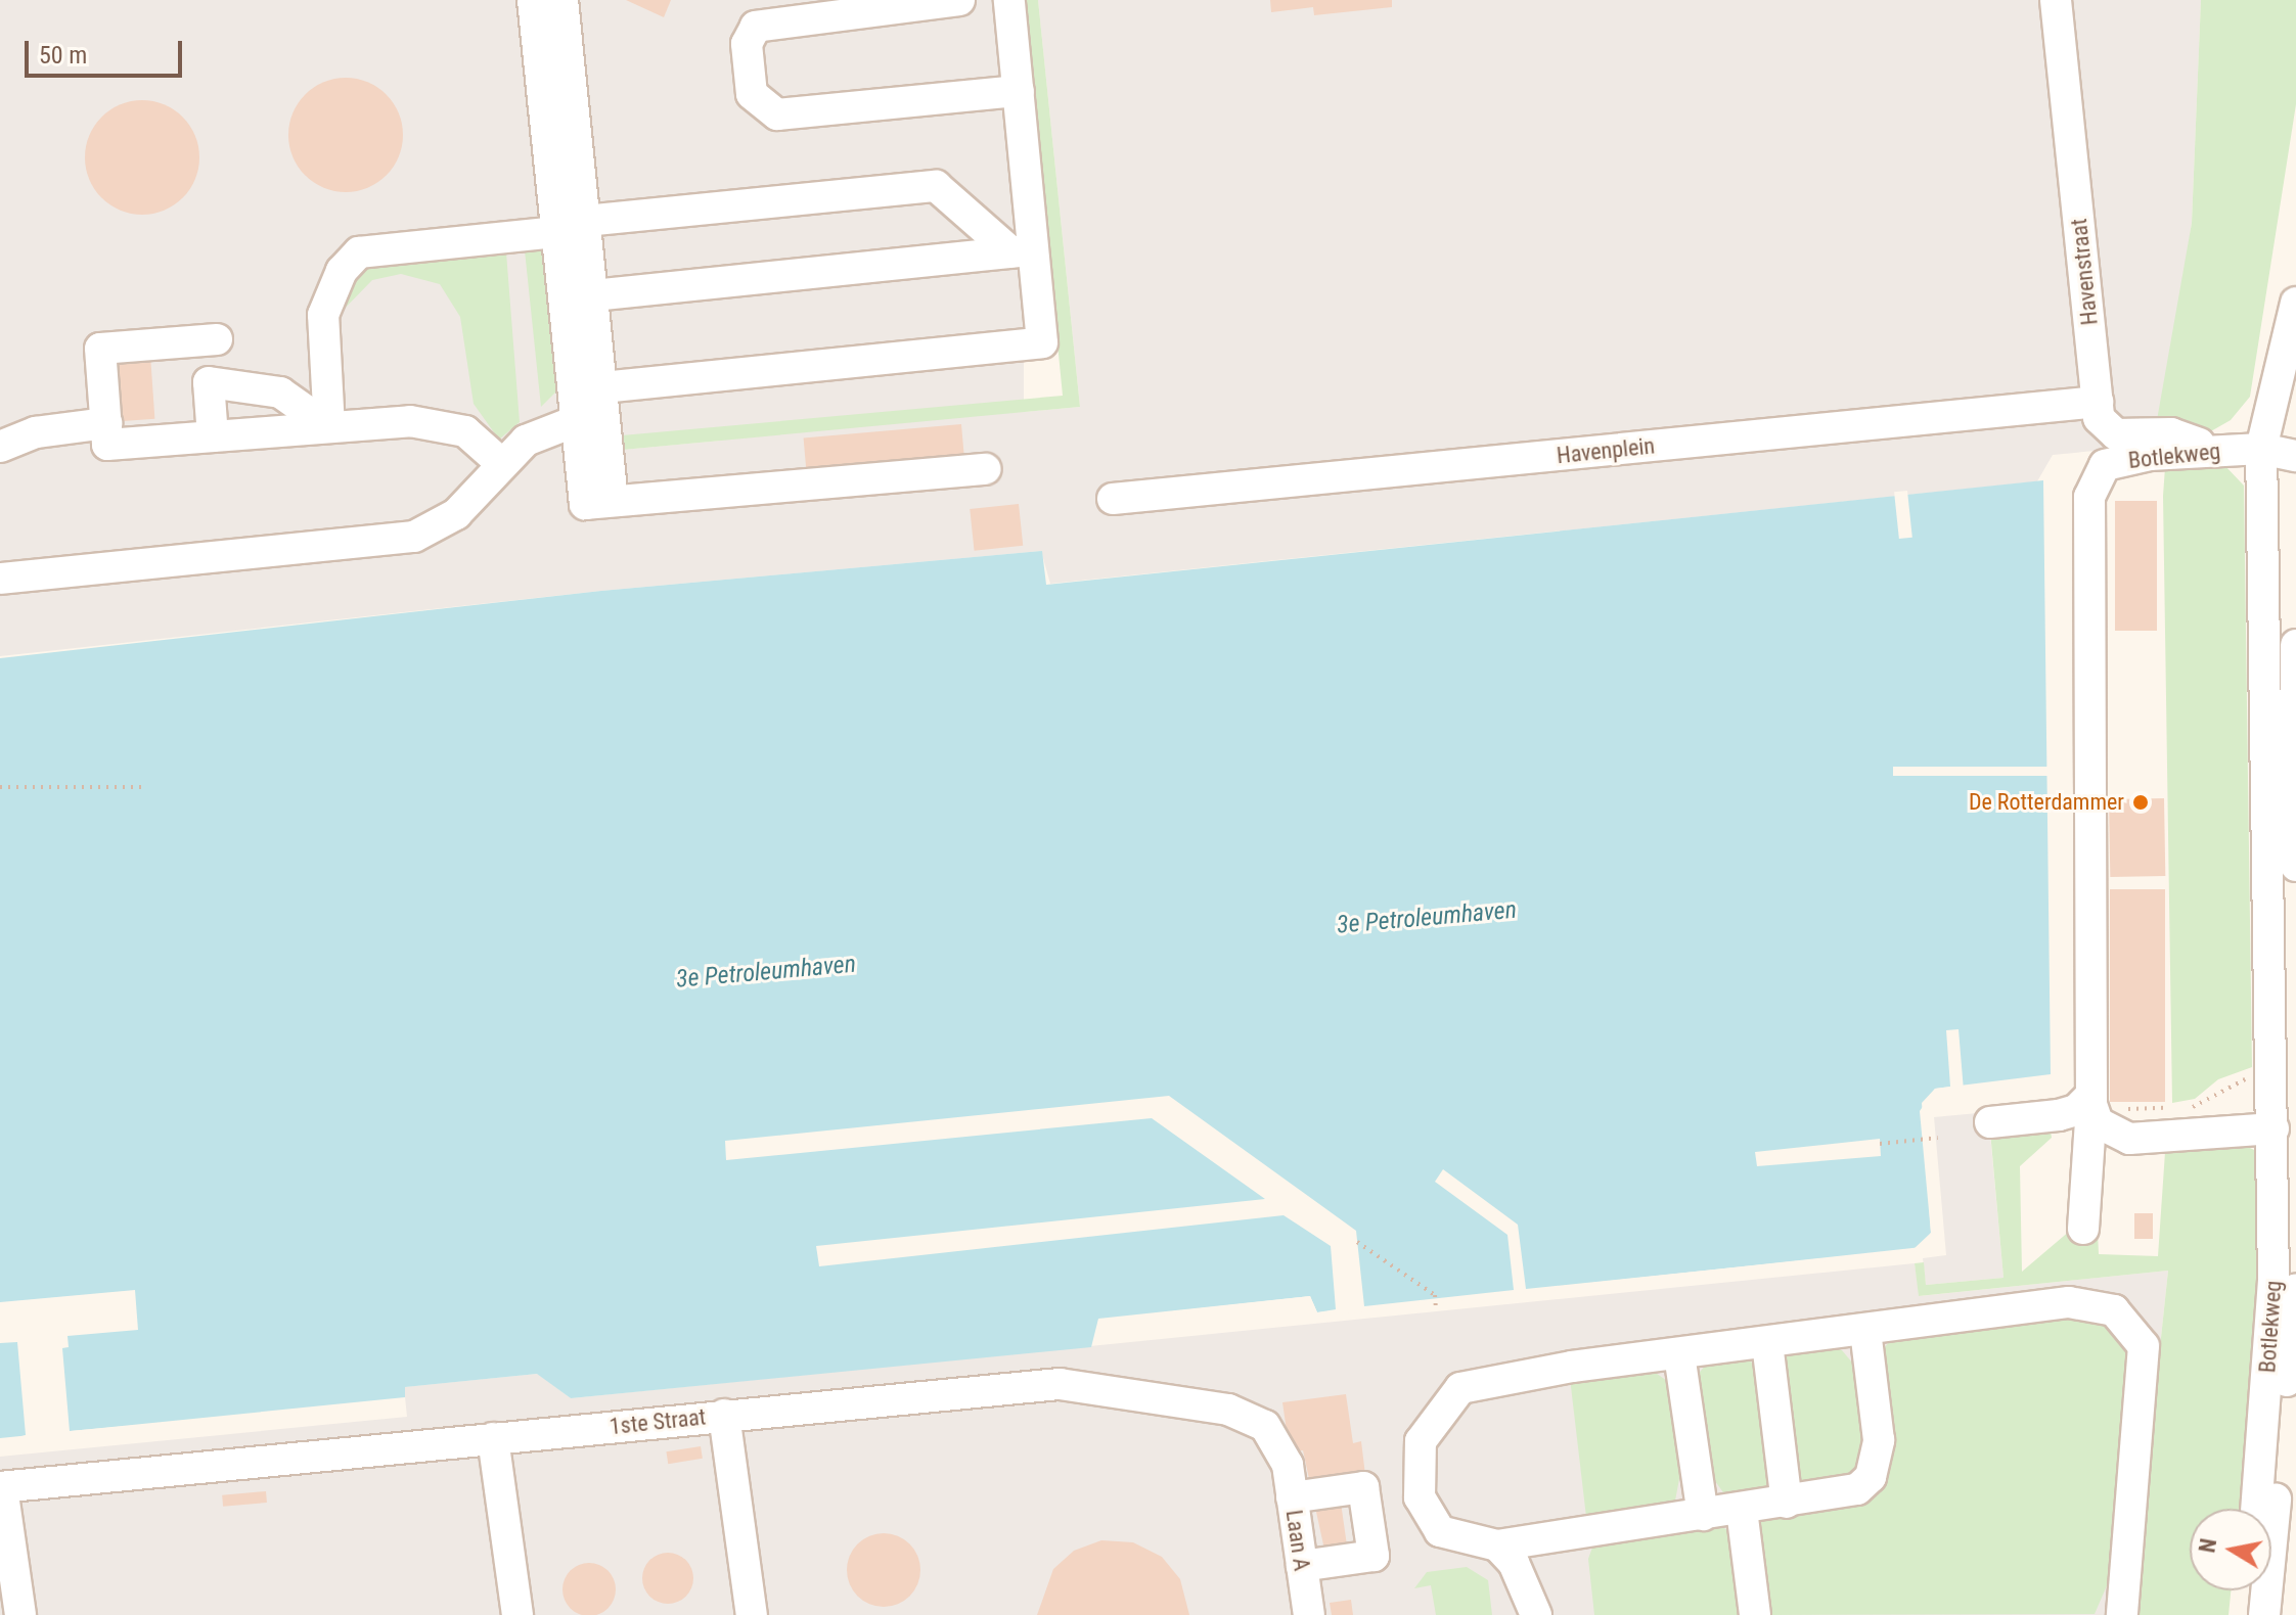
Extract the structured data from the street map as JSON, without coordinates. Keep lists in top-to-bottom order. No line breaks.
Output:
{"streets":{"street":["Havenstraat","Havenplein","Botlekweg","1ste Straat","Laan A"]},"crossings":[["Havenstraat","Havenplein"],["Havenstraat","Botlekweg"],["1ste Straat","Laan A"]],"water":["3e Petroleumhaven"],"places":["De Rotterdammer"],"scale_bar":"50 m","north":"left"}
